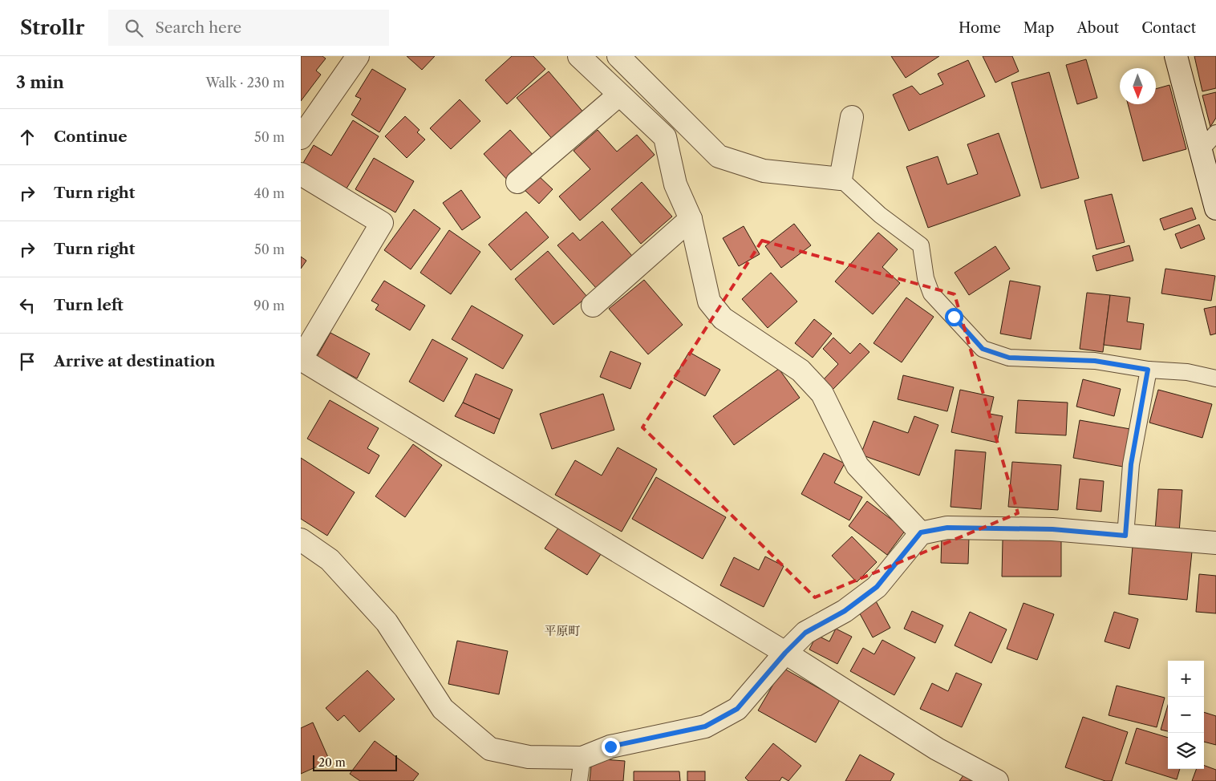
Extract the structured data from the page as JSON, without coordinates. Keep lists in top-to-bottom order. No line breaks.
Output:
{"districts":["平原町"],"scale_bar":"20 m","north":"bottom","page":{"header":"Strollr","search":"Search here","nav":["Home","Map","About","Contact"],"heading":["3 min","Walk · 230 m"],"list":[["Continue","50 m"],["Turn right","40 m"],["Turn right","50 m"],["Turn left","90 m"],"Arrive at destination"],"map_buttons":["+","−"],"scale":"20 m"}}
